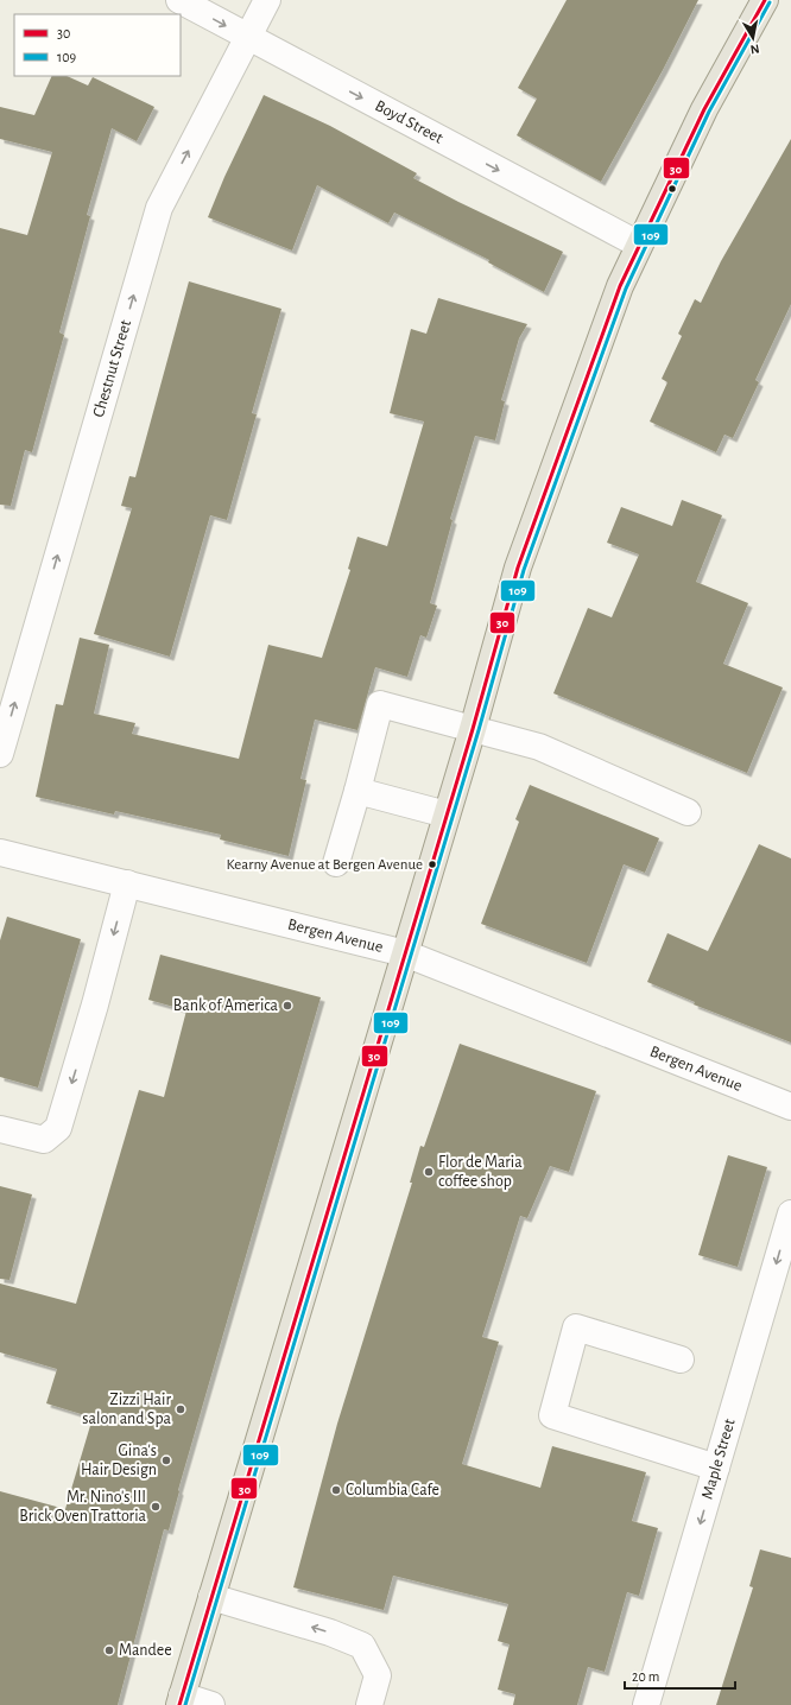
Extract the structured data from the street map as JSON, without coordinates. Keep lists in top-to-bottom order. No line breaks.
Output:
{"streets":{"street":["Boyd Street","Chestnut Street","Bergen Avenue","Maple Street"]},"crossings":[["Boyd Street","Chestnut Street"]],"one_way":["Boyd Street","Chestnut Street","Maple Street"],"places":["Kearny Avenue at Bergen Avenue","Bank of America","Flor de Maria coffee shop","Zizzi Hair salon and Spa","Gina's Hair Design","Columbia Cafe","Mr. Nino's III Brick Oven Trattoria","Mandee"],"lines":["transit line 30","transit line 109"],"legend":["30","109"],"scale_bar":"20 m","north":"bottom"}
